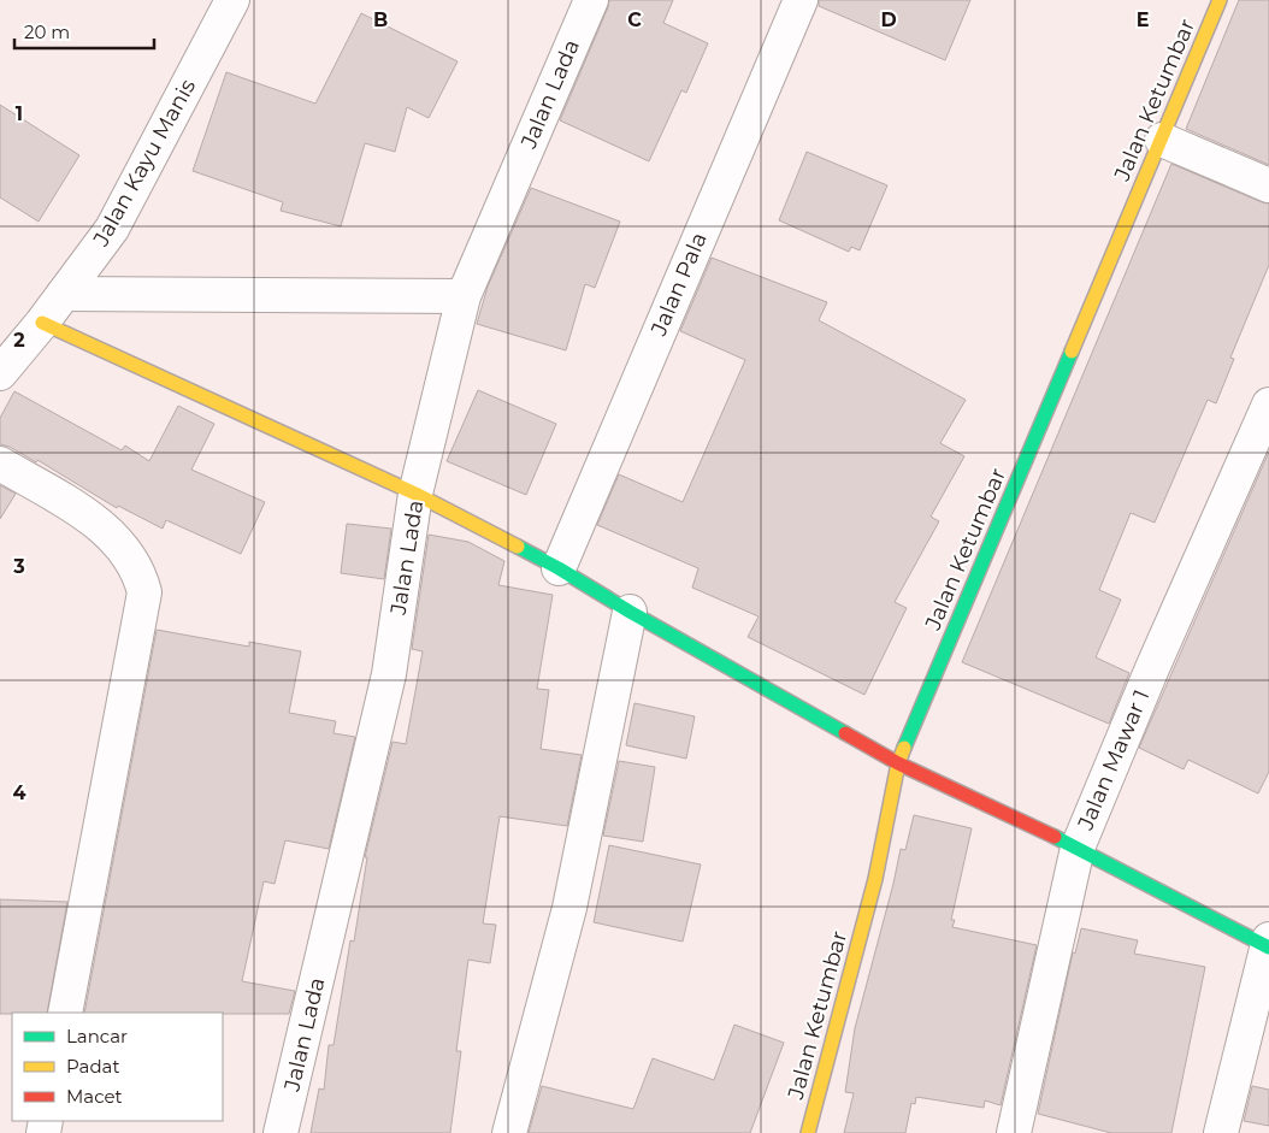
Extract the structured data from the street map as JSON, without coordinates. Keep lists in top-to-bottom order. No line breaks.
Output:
{"streets":{"street":["Jalan Lada","Jalan Ketumbar","Jalan Kayu Manis","Jalan Pala","Jalan Mawar 1"]},"legend":["Lancar","Padat","Macet"],"scale_bar":"20 m","grid":{"columns":["B","C","D","E"],"rows":["1","2","3","4"]}}
